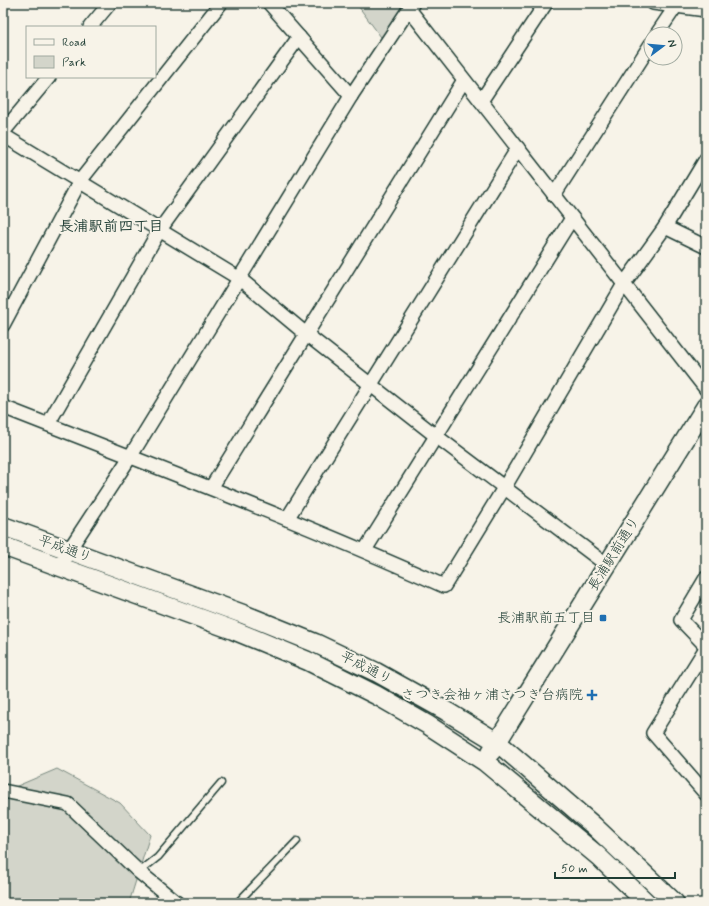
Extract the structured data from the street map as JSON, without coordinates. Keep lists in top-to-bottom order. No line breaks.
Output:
{"streets":{"street":["平成通り","長浦駅前通り"]},"crossings":[["平成通り","長浦駅前通り"]],"districts":["長浦駅前四丁目"],"places":{"transit":["長浦駅前五丁目"],"health":["さつき会袖ヶ浦さつき台病院"]},"legend":["Road","Park"],"scale_bar":"50 m","north":"right"}
